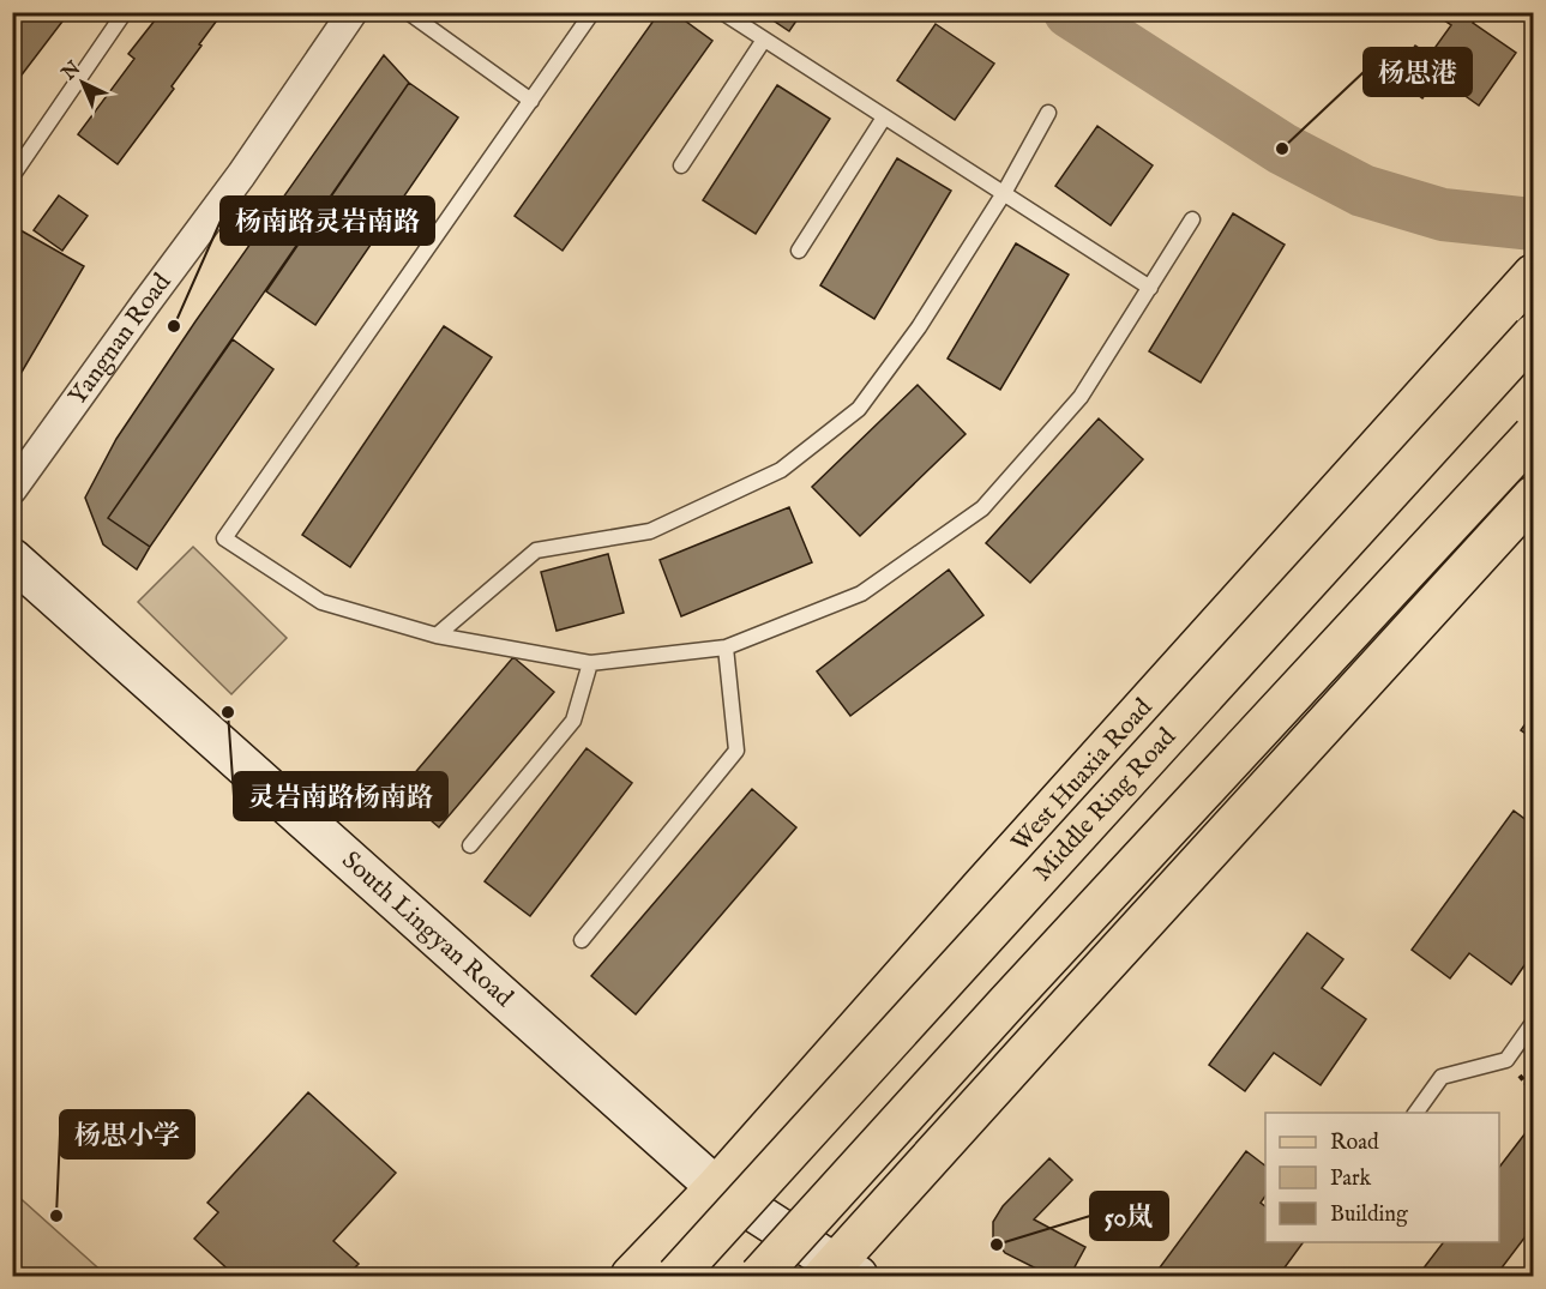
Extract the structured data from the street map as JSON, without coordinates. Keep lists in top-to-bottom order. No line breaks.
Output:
{"streets":{"main road":["West Huaxia Road","Middle Ring Road"],"street":["Yangnan Road","South Lingyan Road"]},"crossings":[["West Huaxia Road","South Lingyan Road"]],"places":["杨思港","杨南路灵岩南路","灵岩南路杨南路","杨思小学","50岚"],"legend":["Road","Park","Building"],"north":"top left"}
